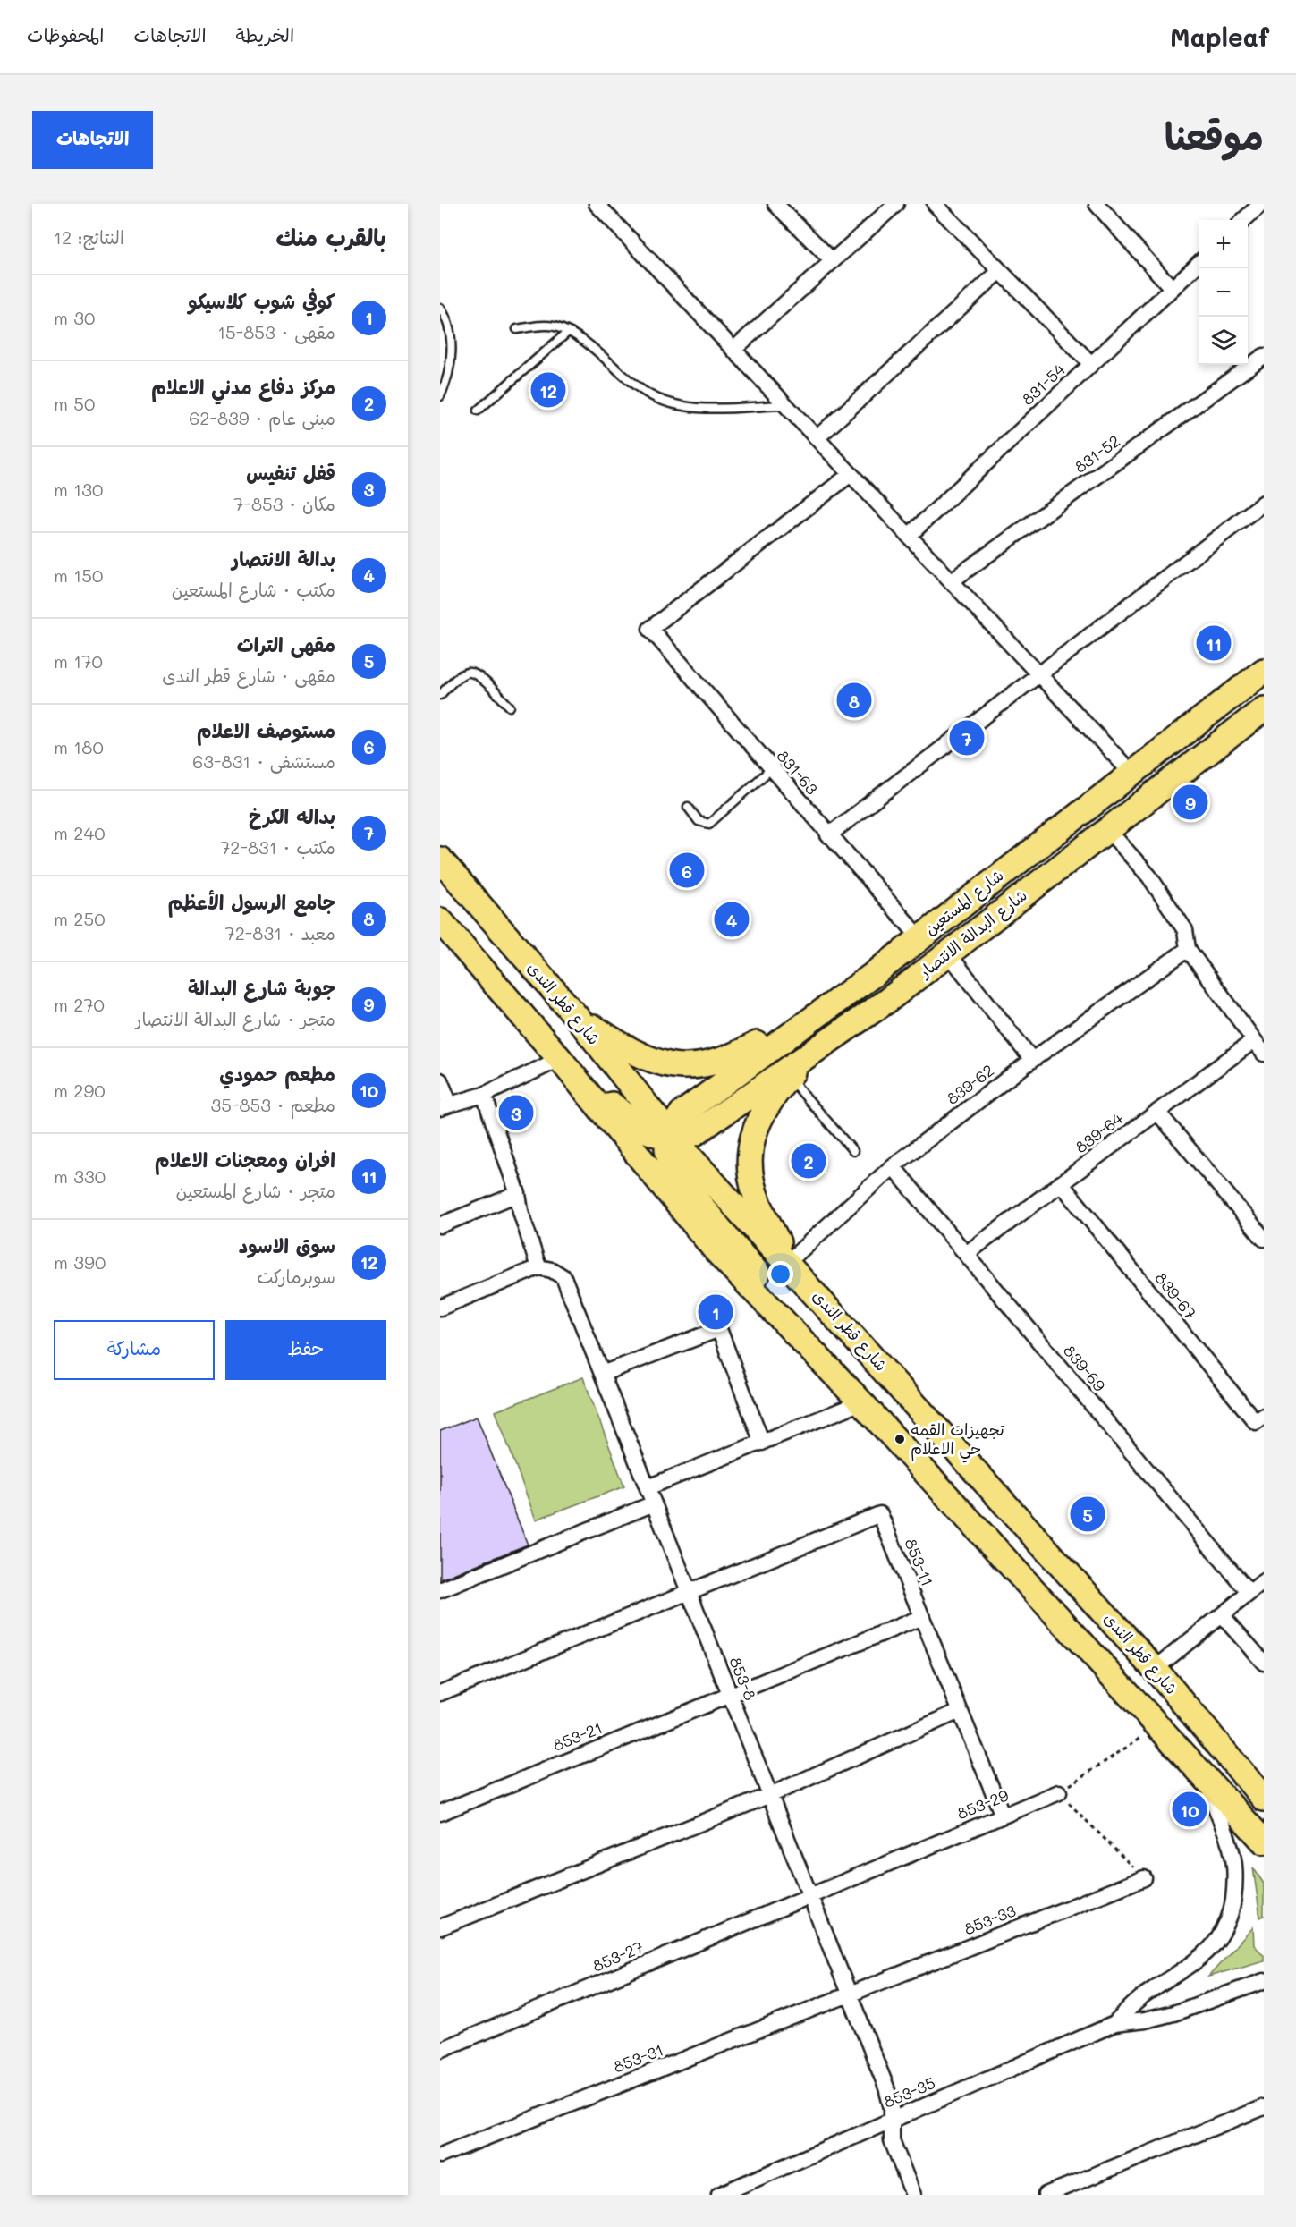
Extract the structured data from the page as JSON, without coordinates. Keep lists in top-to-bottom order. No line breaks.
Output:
{"streets":{"main road":["شارع المستعين","شارع البدالة الانتصار","شارع قطر الندى"],"street":["831-54","831-52","831-63","839-62","839-64","839-67","839-69","853-11","853-8","853-21","853-29","853-33","853-27","853-31","853-35"]},"crossings":[["831-63","شارع المستعين"],["شارع المستعين","شارع البدالة الانتصار"],["شارع المستعين","شارع قطر الندى"],["شارع البدالة الانتصار","شارع قطر الندى"],["شارع قطر الندى","839-62"],["839-62","839-69"],["839-64","839-67"],["839-64","839-69"],["853-11","853-8"],["853-11","853-21"],["853-11","853-29"],["853-8","853-21"],["853-8","853-29"],["853-8","853-33"],["853-8","853-27"],["853-8","853-31"],["853-8","853-35"],["853-29","853-27"],["853-33","853-31"]],"places":["تجهيزات القمه حي الاعلام"],"page":{"header":"Mapleaf","nav":["الخريطة","الاتجاهات","المحفوظات"],"title":"موقعنا","buttons":["الاتجاهات",["حفظ","مشاركة"]],"heading":["بالقرب منك","النتائج: 12"],"map_buttons":["+","−"],"list":[{"mark":"1","name":"كوفي شوب كلاسيكو","note":"مقهى · 853-15","value":"30 m"},{"mark":"2","name":"مركز دفاع مدني الاعلام","note":"مبنى عام · 839-62","value":"50 m"},{"mark":"3","name":"قفل تنفيس","note":"مكان · 853-7","value":"130 m"},{"mark":"4","name":"بدالة الانتصار","note":"مكتب · شارع المستعين","value":"150 m"},{"mark":"5","name":"مقهى التراث","note":"مقهى · شارع قطر الندى","value":"170 m"},{"mark":"6","name":"مستوصف الاعلام","note":"مستشفى · 831-63","value":"180 m"},{"mark":"7","name":"بداله الكرخ","note":"مكتب · 831-72","value":"240 m"},{"mark":"8","name":"جامع الرسول الأعظم","note":"معبد · 831-72","value":"250 m"},{"mark":"9","name":"جوبة شارع البدالة","note":"متجر · شارع البدالة الانتصار","value":"270 m"},{"mark":"10","name":"مطعم حمودي","note":"مطعم · 853-35","value":"290 m"},{"mark":"11","name":"افران ومعجنات الاعلام","note":"متجر · شارع المستعين","value":"330 m"},{"mark":"12","name":"سوق الاسود","note":"سوبرماركت","value":"390 m"}],"pins":["12","11","8","7","9","6","4","3","2","1","5","10"]}}
